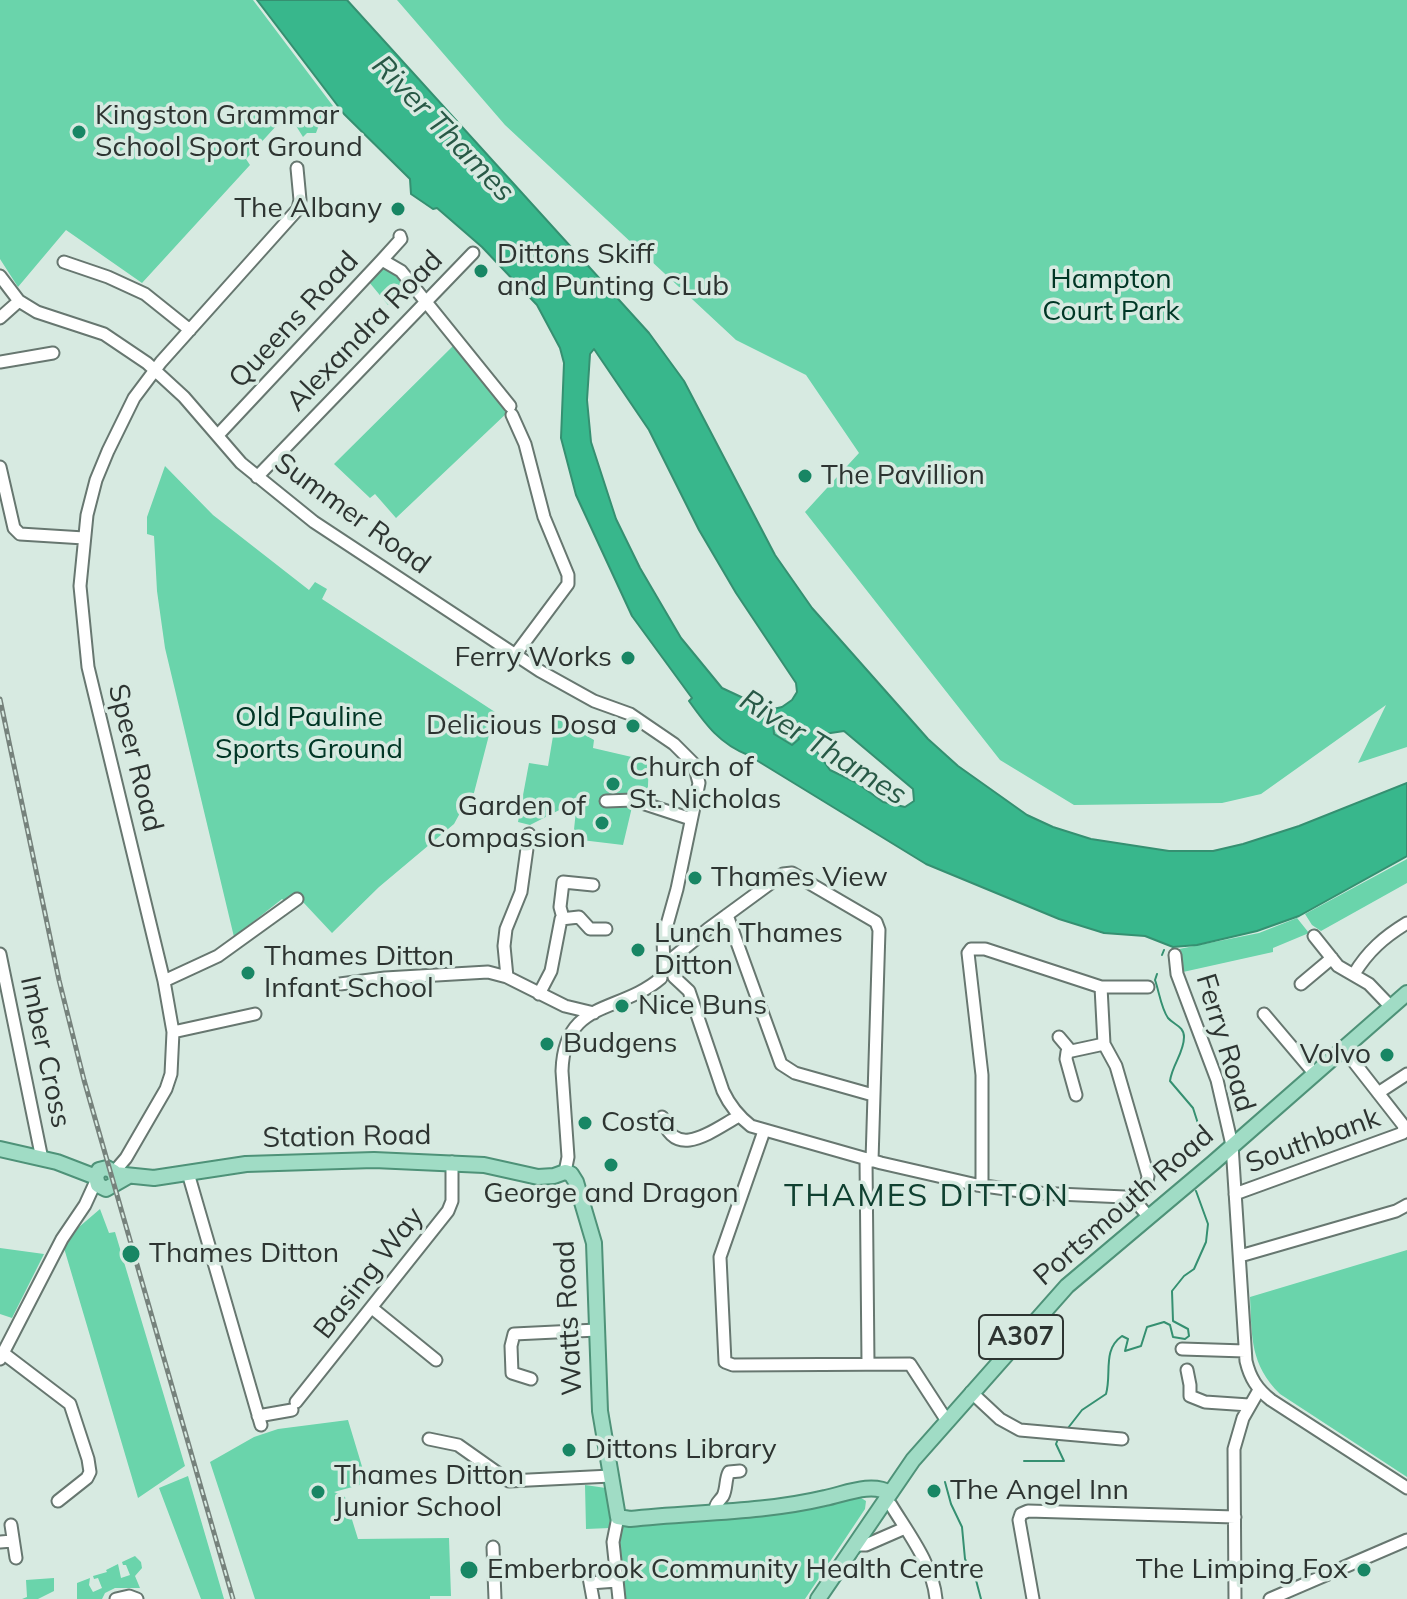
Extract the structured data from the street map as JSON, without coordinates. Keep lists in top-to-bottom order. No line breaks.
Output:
{"streets":{"main road":["Station Road","Portsmouth Road","Watts Road","A307"],"street":["Queens Road","Alexandra Road","Summer Road","Speer Road","Ferry Road","Imber Cross","Southbank","Basing Way"]},"crossings":[["Queens Road","Summer Road"],["Alexandra Road","Summer Road"],["Summer Road","Speer Road"],["Speer Road","Station Road"],["Ferry Road","Southbank"],["Ferry Road","Portsmouth Road"],["Station Road","Basing Way"],["Station Road","Watts Road"]],"districts":["THAMES DITTON"],"water":["River Thames"],"parks":["Hampton Court Park","Old Pauline Sports Ground"],"places":["Kingston Grammar School Sport Ground","The Albany","Dittons Skiff and Punting CLub","The Pavillion","Ferry Works","Delicious Dosa","Church of St. Nicholas","Garden of Compassion","Thames View","Lunch Thames Ditton","Thames Ditton Infant School","Nice Buns","Budgens","Volvo","Costa","George and Dragon","Thames Ditton","Dittons Library","The Angel Inn","Thames Ditton Junior School","Emberbrook Community Health Centre","The Limping Fox"]}
